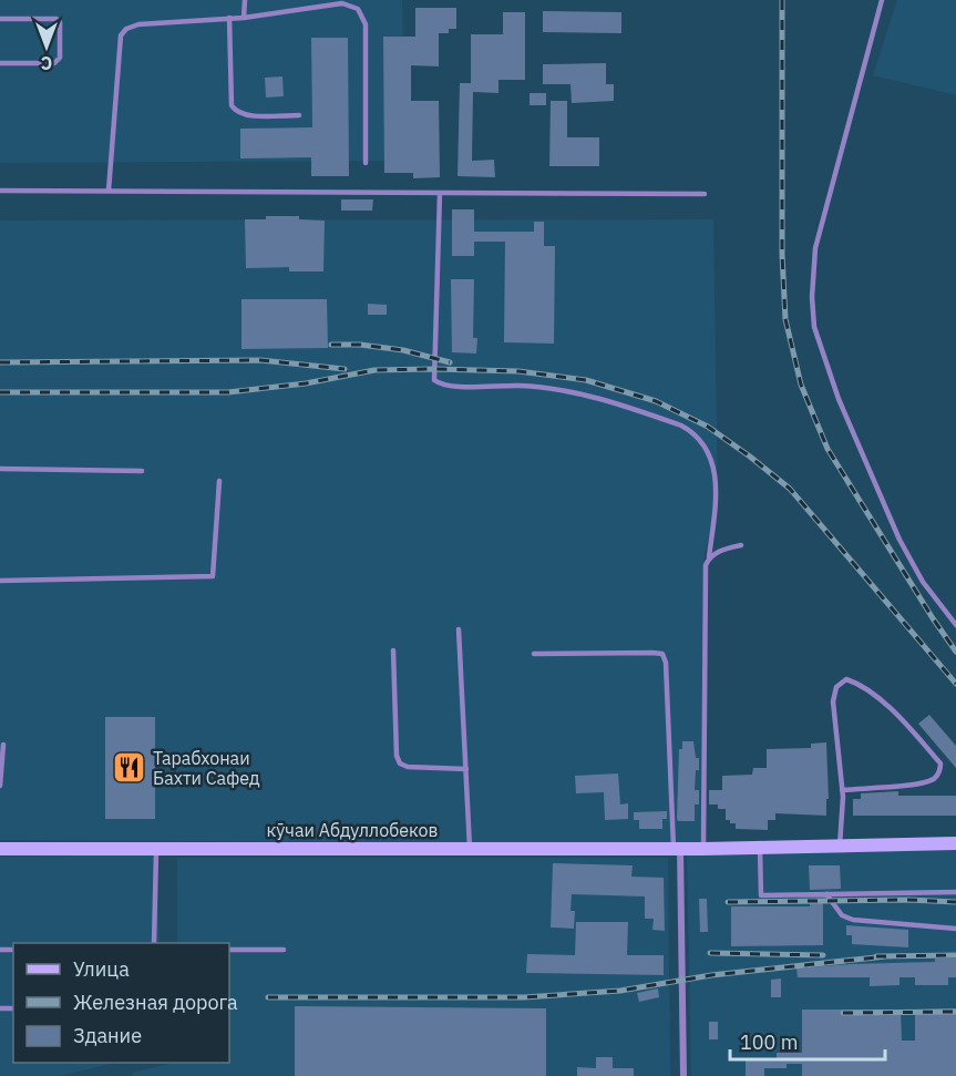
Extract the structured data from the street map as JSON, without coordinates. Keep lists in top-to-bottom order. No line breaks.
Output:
{"streets":{"street":["кӯчаи Абдуллобеков"]},"places":{"restaurant":["Тарабхонаи Бахти Сафед"]},"legend":["Улица","Железная дорога","Здание"],"scale_bar":"100 m","north":"bottom"}
